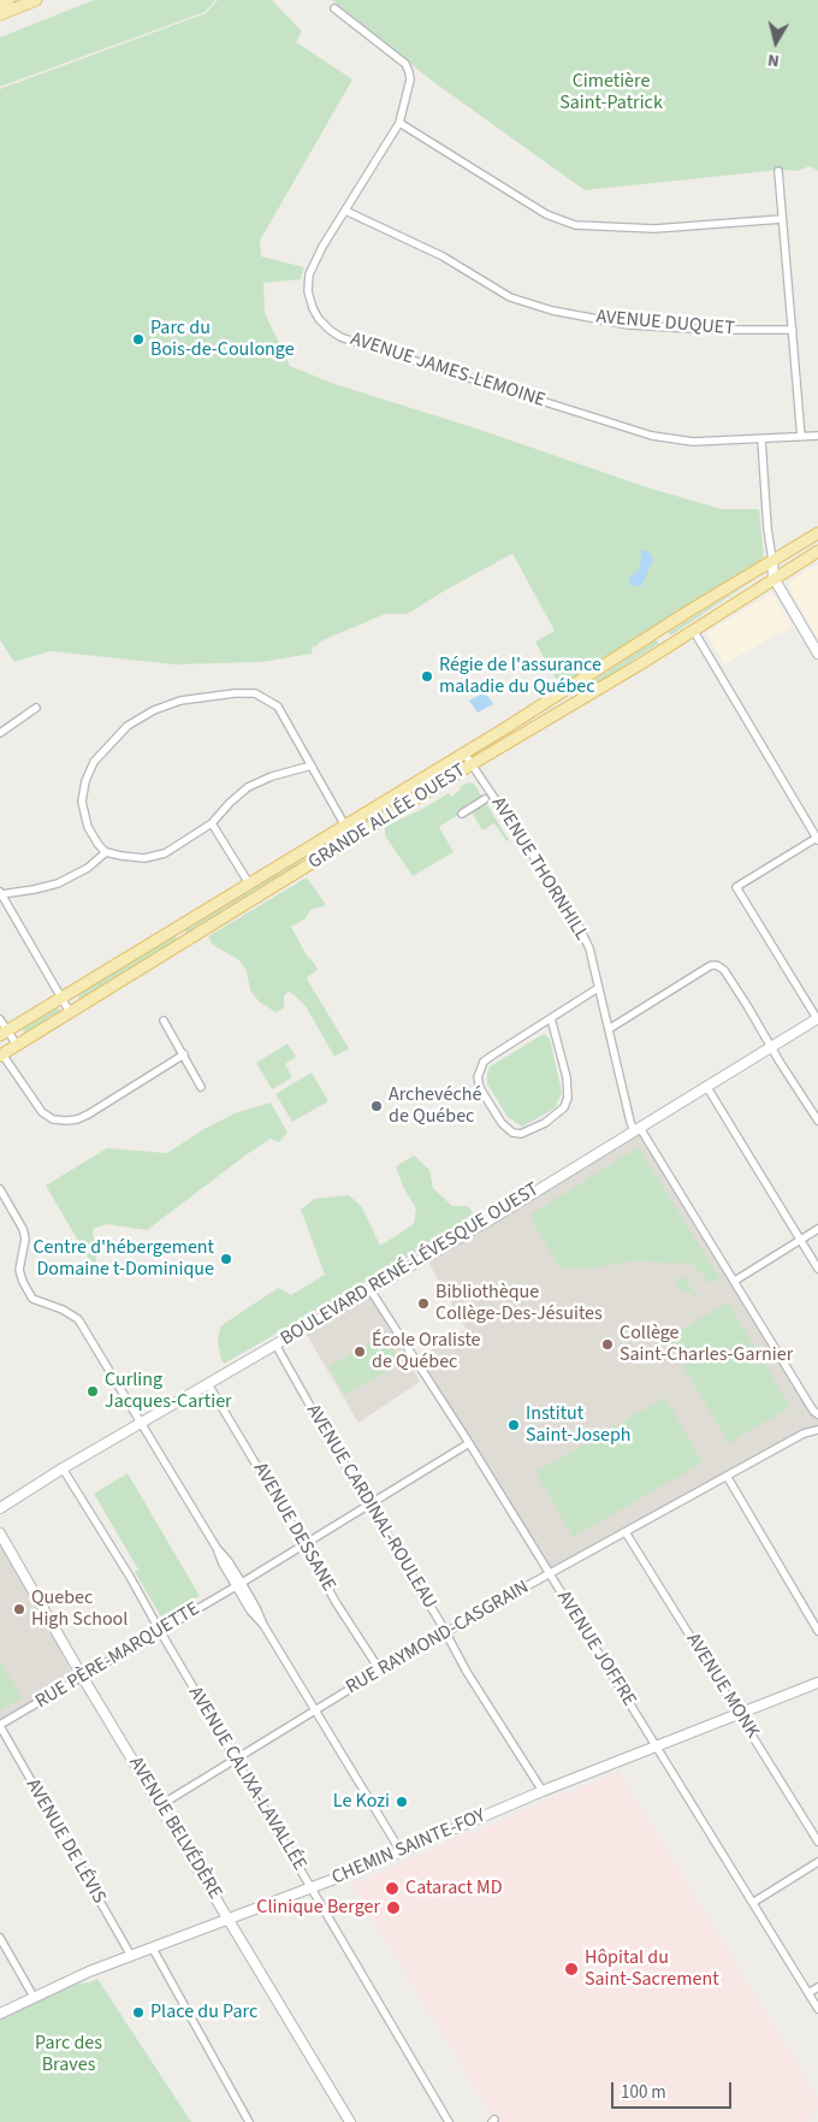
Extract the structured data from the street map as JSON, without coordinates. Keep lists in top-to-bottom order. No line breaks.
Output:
{"streets":{"main road":["GRANDE ALLÉE OUEST","BOULEVARD RENÉ-LÉVESQUE OUEST","AVENUE BELVÉDÈRE","CHEMIN SAINTE-FOY"],"street":["AVENUE DUQUET","AVENUE JAMES-LEMOINE","AVENUE THORNHILL","AVENUE CARDINAL-ROULEAU","AVENUE DESSANE","RUE RAYMOND-CASGRAIN","AVENUE JOFFRE","RUE PÈRE-MARQUETTE","AVENUE MONK","AVENUE CALIXA-LAVALLÉE","AVENUE DE LÉVIS"]},"crossings":[["AVENUE DUQUET","AVENUE JAMES-LEMOINE"],["GRANDE ALLÉE OUEST","AVENUE THORNHILL"],["AVENUE THORNHILL","BOULEVARD RENÉ-LÉVESQUE OUEST"],["BOULEVARD RENÉ-LÉVESQUE OUEST","AVENUE CARDINAL-ROULEAU"],["BOULEVARD RENÉ-LÉVESQUE OUEST","AVENUE DESSANE"],["BOULEVARD RENÉ-LÉVESQUE OUEST","AVENUE JOFFRE"],["BOULEVARD RENÉ-LÉVESQUE OUEST","AVENUE CALIXA-LAVALLÉE"],["AVENUE CARDINAL-ROULEAU","RUE RAYMOND-CASGRAIN"],["AVENUE CARDINAL-ROULEAU","RUE PÈRE-MARQUETTE"],["AVENUE CARDINAL-ROULEAU","CHEMIN SAINTE-FOY"],["AVENUE DESSANE","RUE RAYMOND-CASGRAIN"],["AVENUE DESSANE","RUE PÈRE-MARQUETTE"],["RUE RAYMOND-CASGRAIN","AVENUE JOFFRE"],["RUE RAYMOND-CASGRAIN","AVENUE MONK"],["RUE RAYMOND-CASGRAIN","AVENUE CALIXA-LAVALLÉE"],["RUE RAYMOND-CASGRAIN","AVENUE BELVÉDÈRE"],["AVENUE JOFFRE","RUE PÈRE-MARQUETTE"],["AVENUE JOFFRE","CHEMIN SAINTE-FOY"],["RUE PÈRE-MARQUETTE","AVENUE CALIXA-LAVALLÉE"],["RUE PÈRE-MARQUETTE","AVENUE BELVÉDÈRE"],["RUE PÈRE-MARQUETTE","AVENUE DE LÉVIS"],["AVENUE MONK","CHEMIN SAINTE-FOY"],["AVENUE CALIXA-LAVALLÉE","CHEMIN SAINTE-FOY"],["AVENUE BELVÉDÈRE","CHEMIN SAINTE-FOY"],["AVENUE DE LÉVIS","CHEMIN SAINTE-FOY"]],"parks":["Cimetière Saint-Patrick","Parc des Braves"],"places":["Parc du Bois-de-Coulonge","Régie de l'assurance maladie du Québec","Archevéché de Québec","Centre d'hébergement Domaine t-Dominique","Bibliothèque Collège-Des-Jésuites","Collège Saint-Charles-Garnier","École Oraliste de Québec","Curling Jacques-Cartier","Institut Saint-Joseph","Quebec High School","Le Kozi","Cataract MD","Clinique Berger","Hôpital du Saint-Sacrement","Place du Parc"],"scale_bar":"100 m","north":"bottom"}
